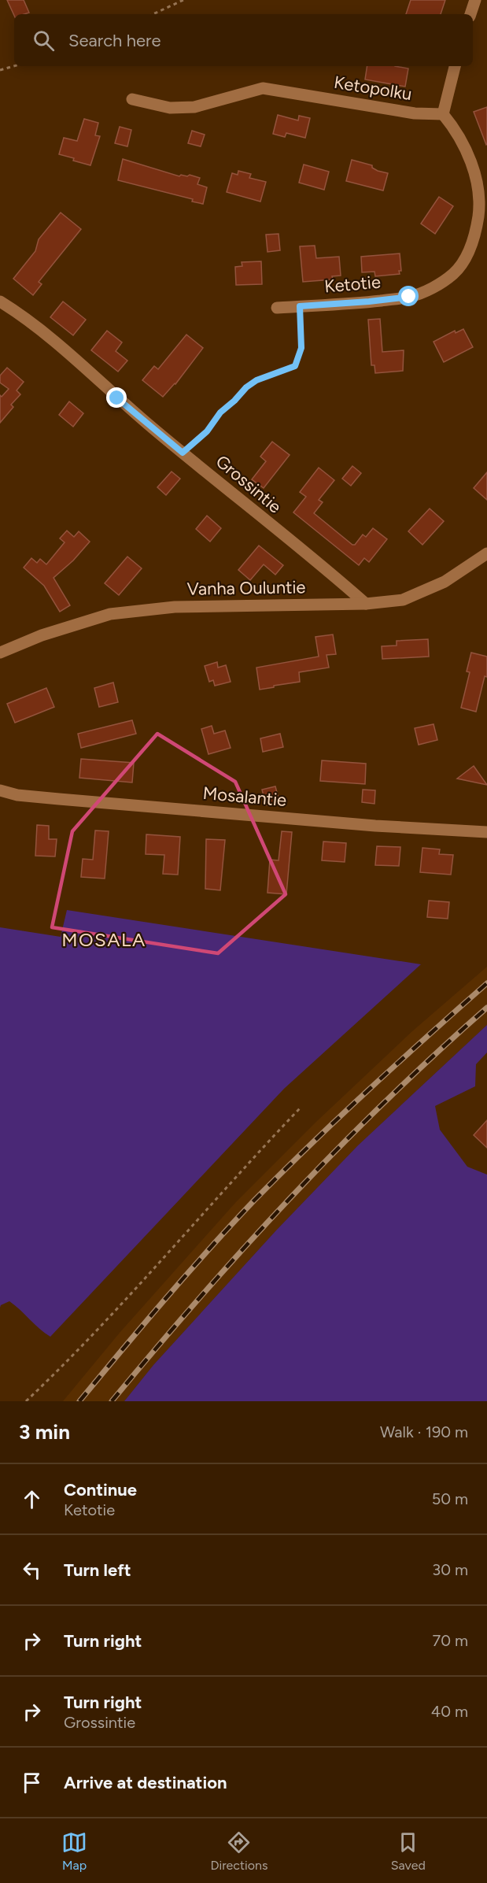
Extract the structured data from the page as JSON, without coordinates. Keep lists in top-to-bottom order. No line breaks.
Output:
{"streets":{"street":["Ketopolku","Ketotie","Grossintie","Vanha Ouluntie","Mosalantie"]},"crossings":[["Ketopolku","Ketotie"],["Grossintie","Vanha Ouluntie"]],"districts":["MOSALA"],"page":{"search":"Search here","heading":["3 min","Walk · 190 m"],"list":[["Continue","Ketotie","50 m"],["Turn left","30 m"],["Turn right","70 m"],["Turn right","Grossintie","40 m"],"Arrive at destination"],"nav":["Map","Directions","Saved"]}}
